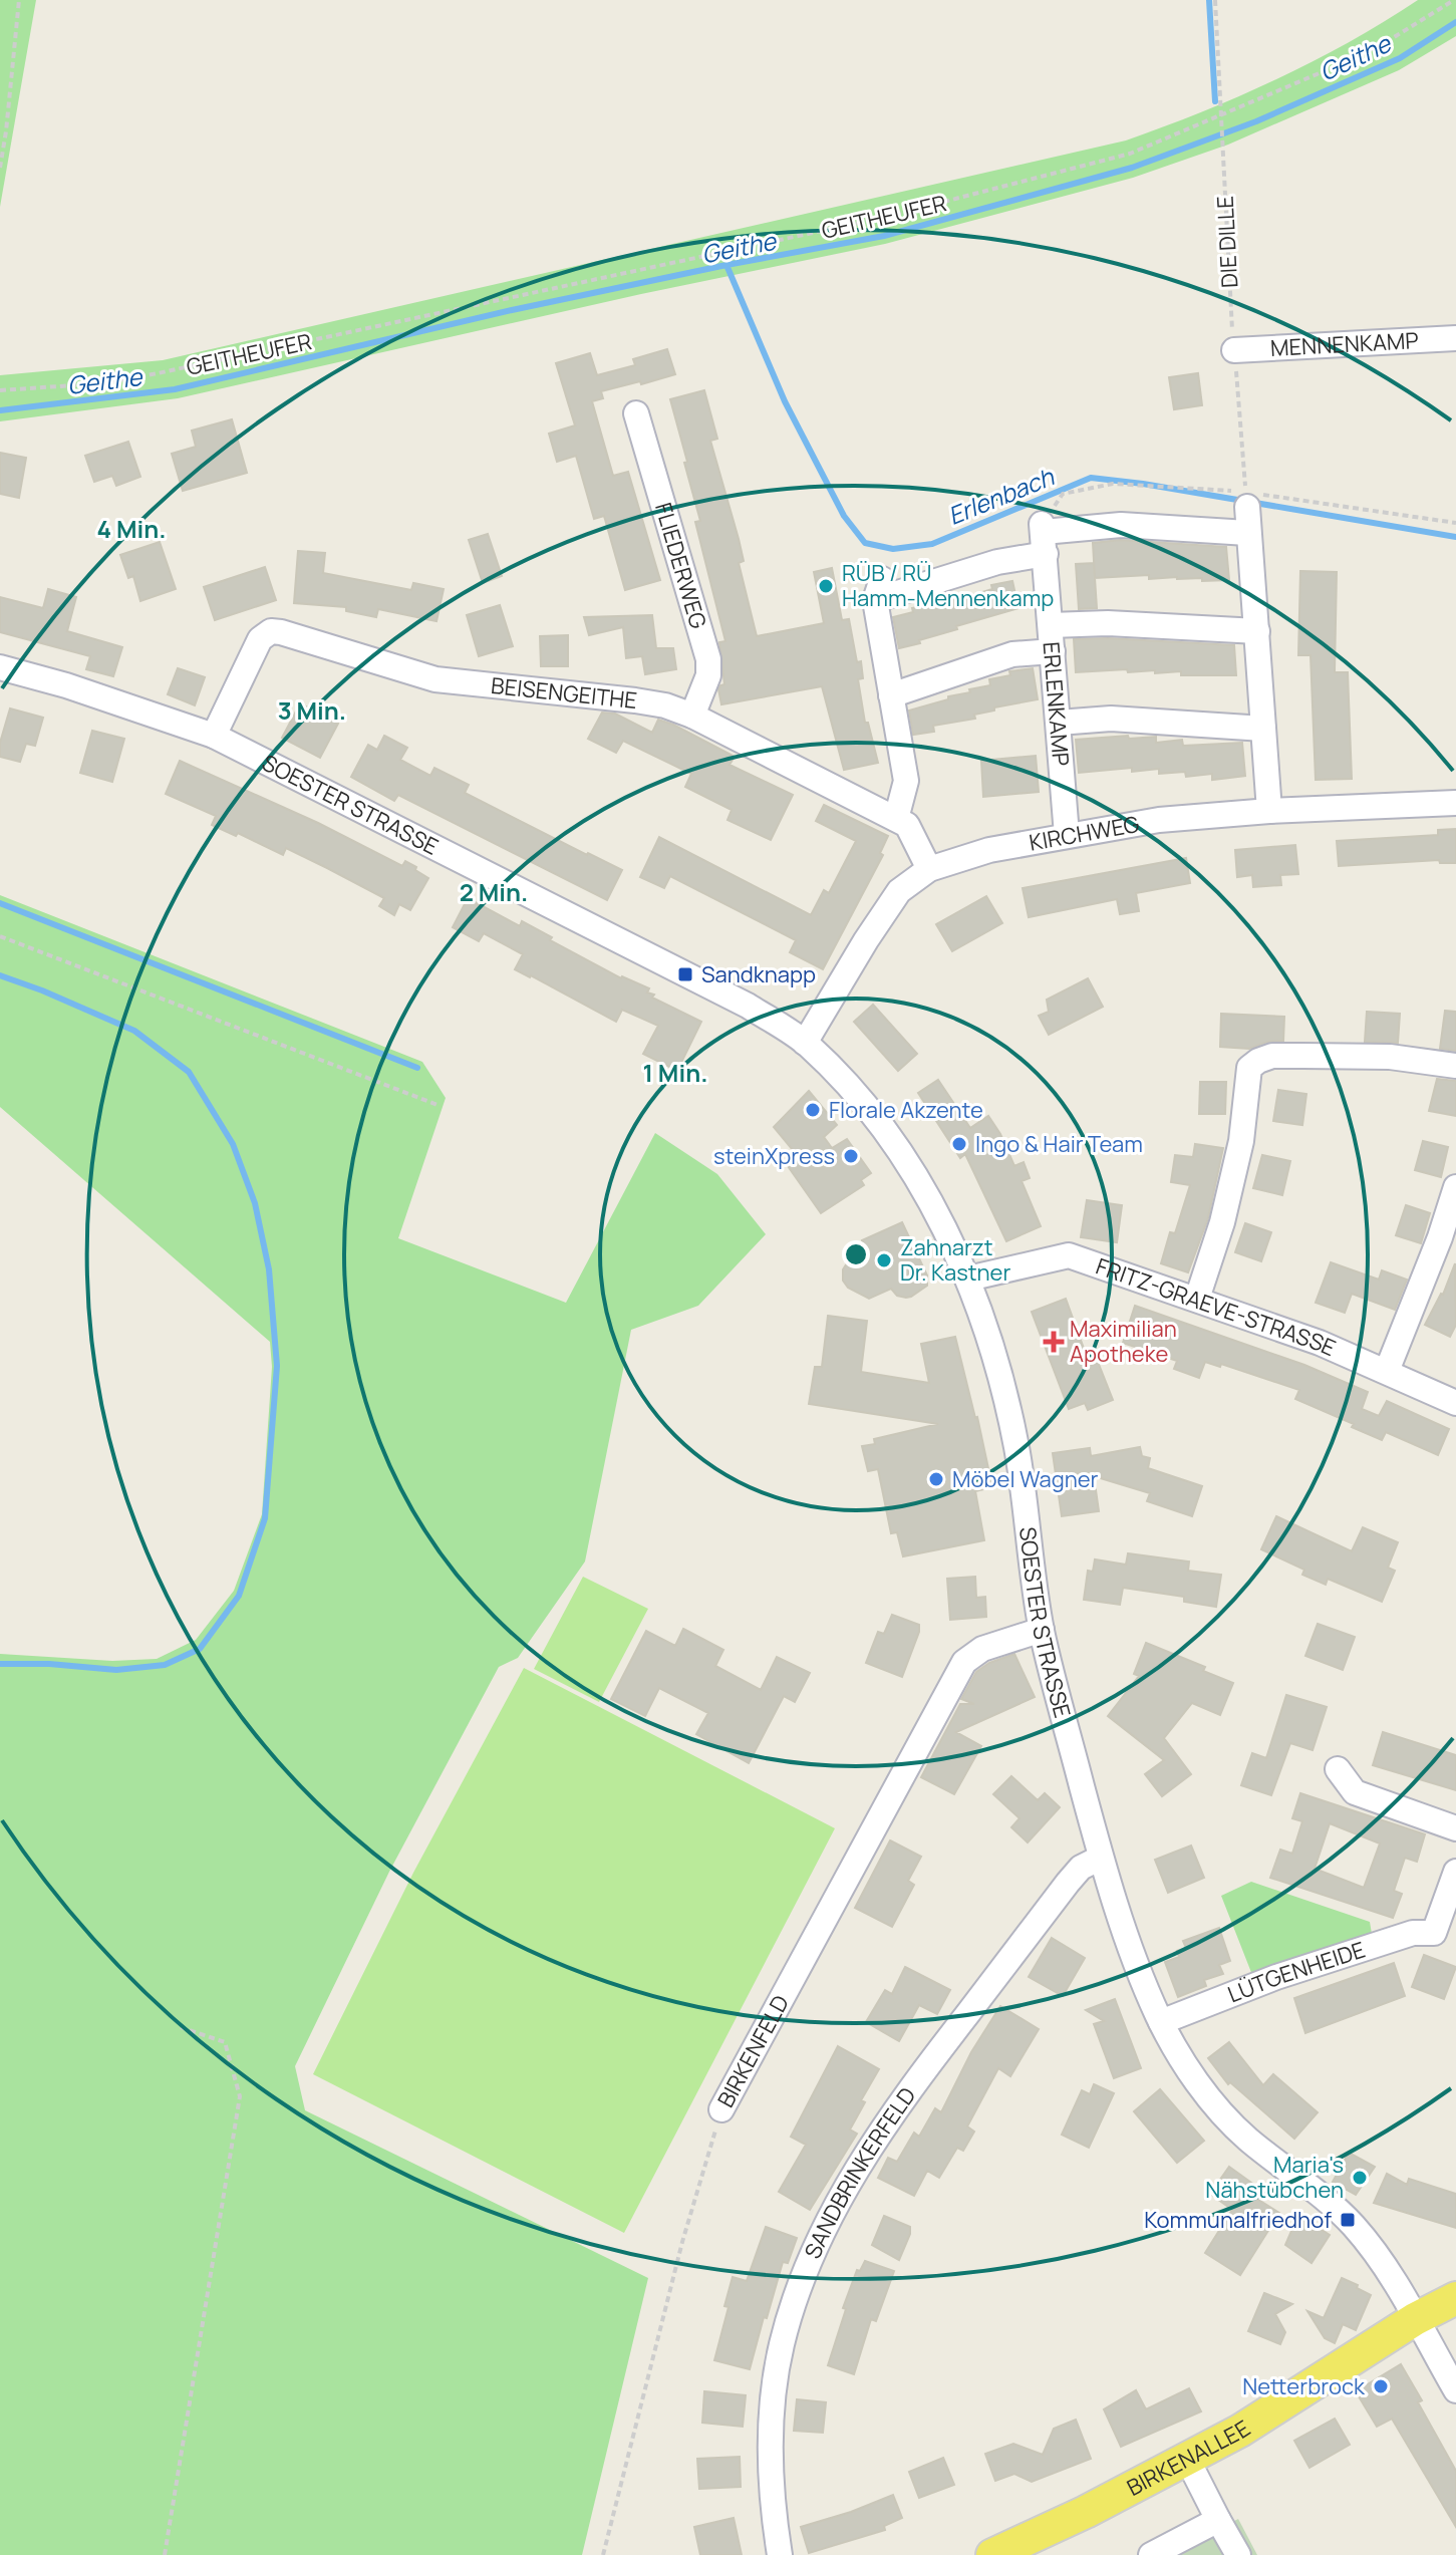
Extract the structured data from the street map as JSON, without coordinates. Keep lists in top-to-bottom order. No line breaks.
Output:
{"streets":{"main road":["BIRKENALLEE"],"street":["MENNENKAMP","FLIEDERWEG","BEISENGEITHE","ERLENKAMP","SOESTER STRASSE","KIRCHWEG","FRITZ-GRAEVE-STRASSE","LÜTGENHEIDE","BIRKENFELD","SANDBRINKERFELD"],"path":["GEITHEUFER","DIE DILLE"]},"crossings":[["GEITHEUFER","DIE DILLE"],["DIE DILLE","MENNENKAMP"],["FLIEDERWEG","BEISENGEITHE"],["BEISENGEITHE","SOESTER STRASSE"],["BEISENGEITHE","KIRCHWEG"],["ERLENKAMP","KIRCHWEG"],["SOESTER STRASSE","KIRCHWEG"],["SOESTER STRASSE","FRITZ-GRAEVE-STRASSE"],["SOESTER STRASSE","LÜTGENHEIDE"],["SOESTER STRASSE","BIRKENFELD"],["SOESTER STRASSE","SANDBRINKERFELD"],["SOESTER STRASSE","BIRKENALLEE"]],"water":["Geithe","Erlenbach"],"places":{"other":["RÜB / RÜ Hamm-Mennenkamp","Florale Akzente","Ingo & Hair Team","steinXpress","Zahnarzt Dr. Kastner","Möbel Wagner","Maria's Nähstübchen","Netterbrock"],"transit":["Sandknapp","Kommunalfriedhof"],"health":["Maximilian Apotheke"]},"rings":["4 Min.","3 Min.","2 Min.","1 Min."]}
